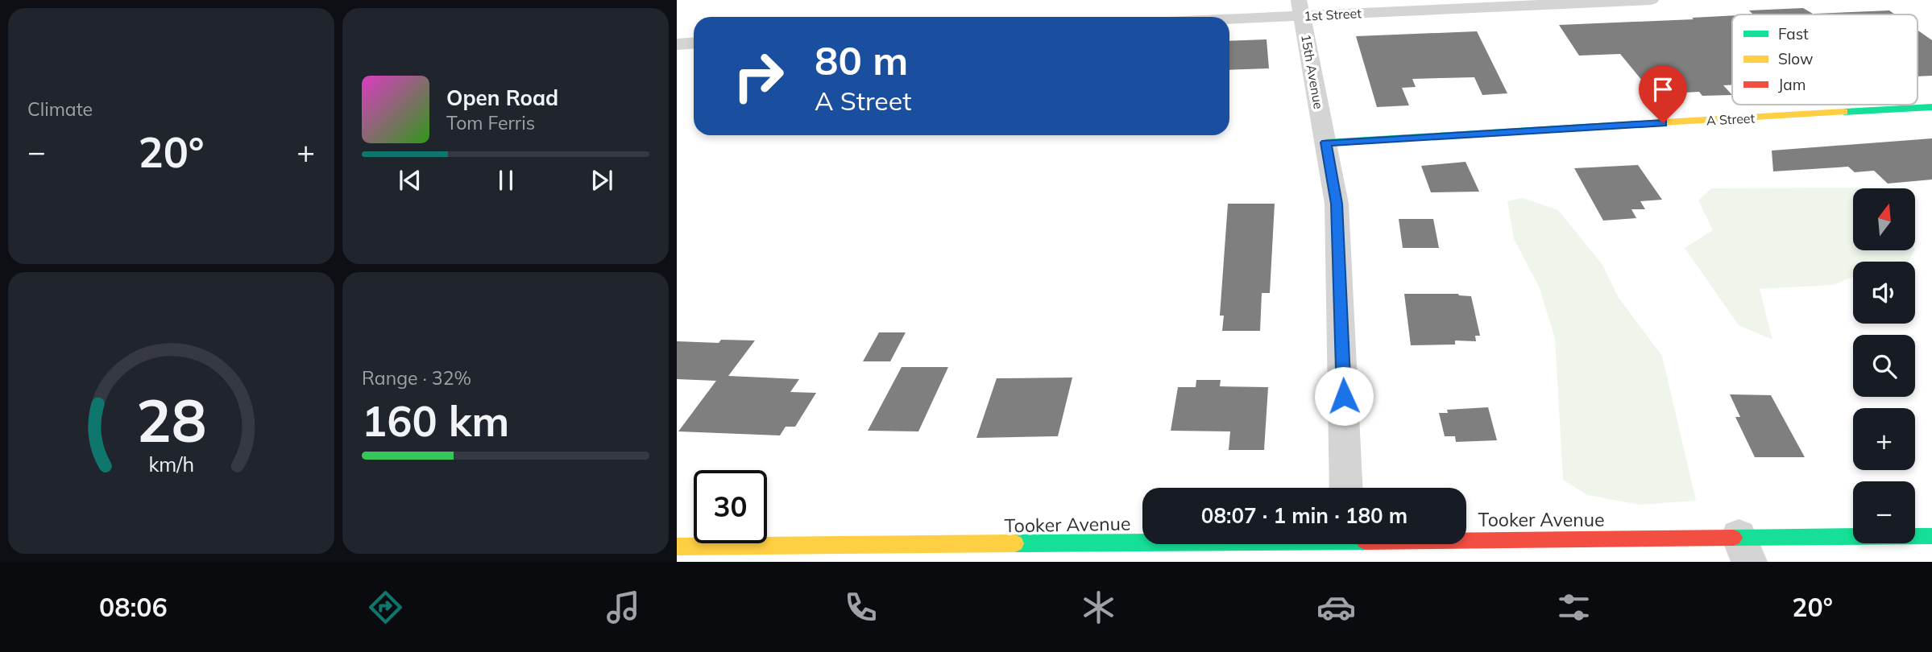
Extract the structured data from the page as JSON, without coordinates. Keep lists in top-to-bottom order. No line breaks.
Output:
{"streets":{"street":["1st Street","15th Avenue","A Street","Tooker Avenue"]},"crossings":[["1st Street","15th Avenue"],["15th Avenue","A Street"]],"legend":["Fast","Slow","Jam"],"north":"top","page":{"tile":["Climate",["Range · 32%","160 km"]],"turn":["80 m","A Street"],"song":["Open Road","Tom Ferris"],"heat":["−","20°","+"],"map_buttons":["+","−"],"limit":"30","trip":"08:07 · 1 min · 180 m","tabs":["08:06","20°"],"gauge":["28","km/h"]}}
